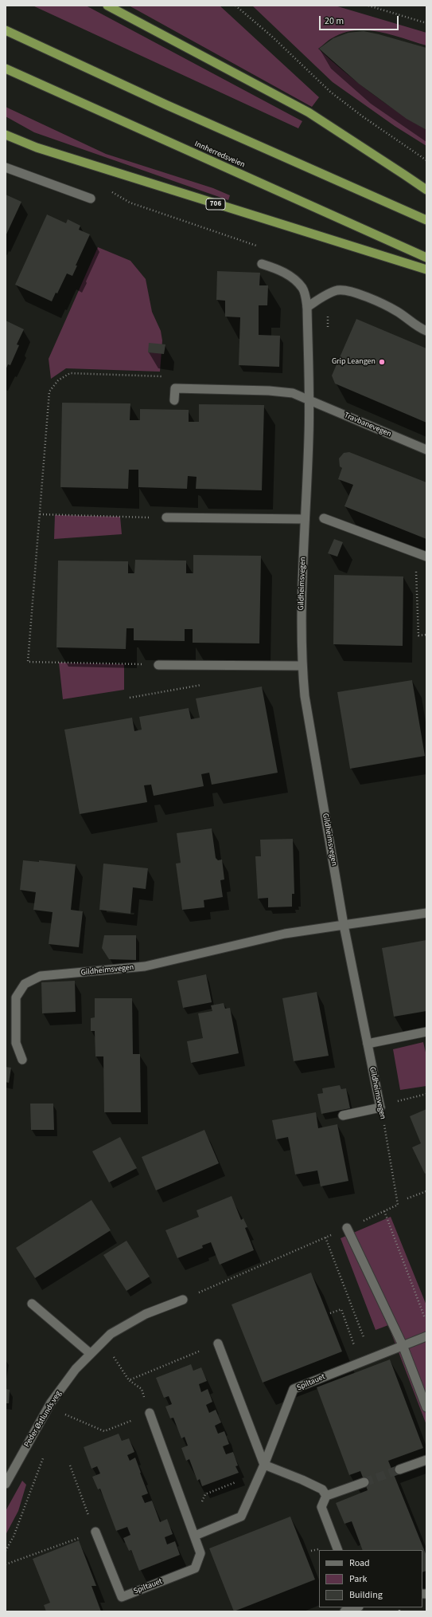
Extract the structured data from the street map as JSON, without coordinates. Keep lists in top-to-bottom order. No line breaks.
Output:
{"streets":{"highway":["Innherredsveien","706"],"street":["Travbanevegen","Gildheimsvegen","Spiltauet","Peder Østlunds veg"]},"crossings":[["Travbanevegen","Gildheimsvegen"]],"places":["Grip Leangen"],"legend":["Road","Park","Building"],"scale_bar":"20 m"}
